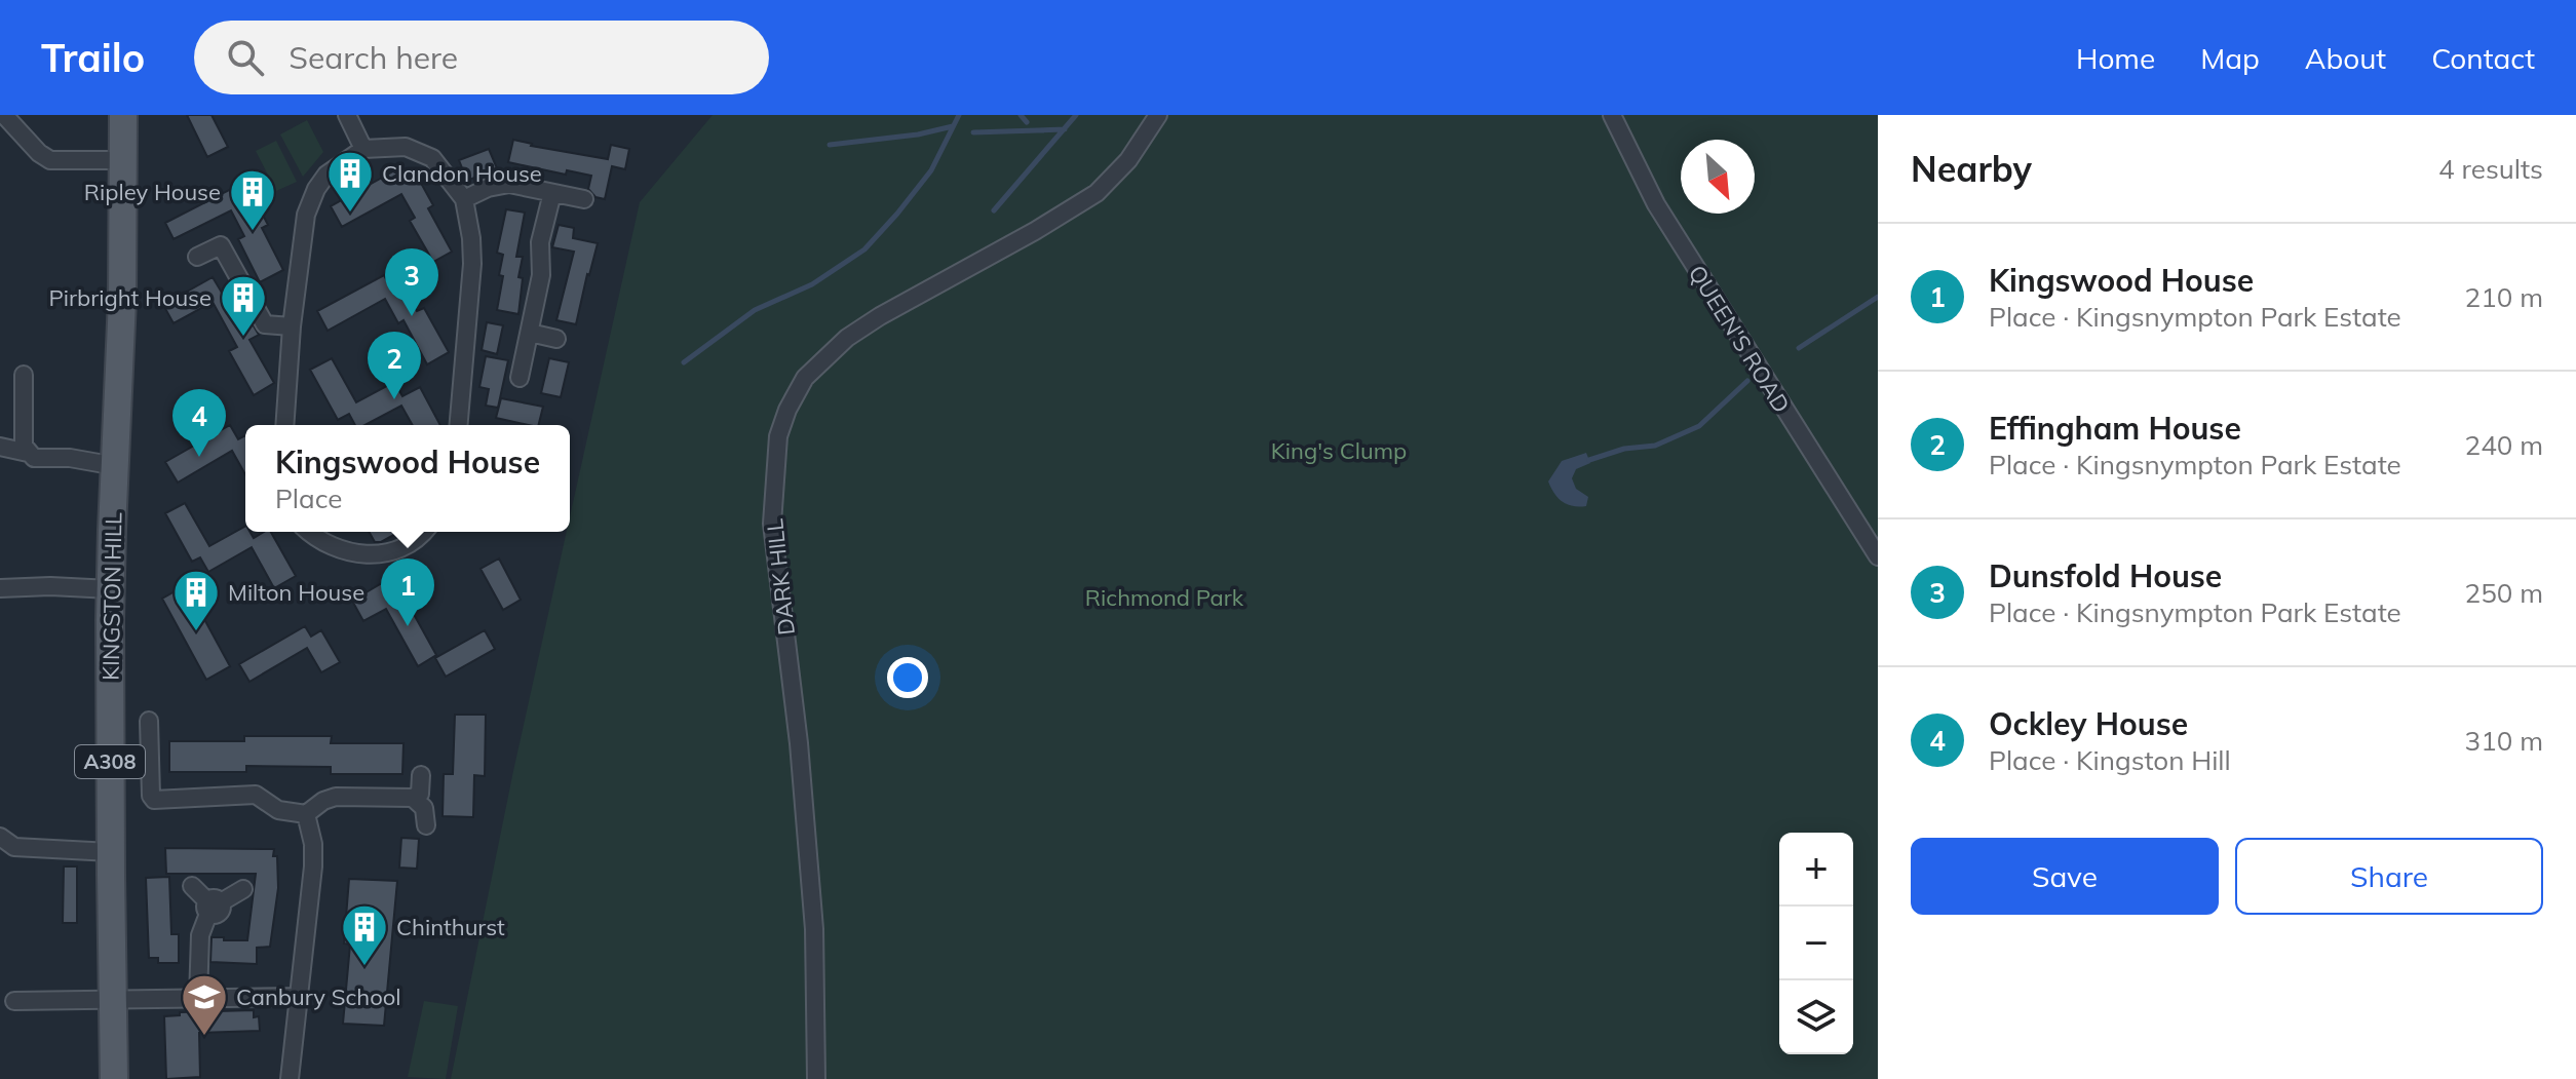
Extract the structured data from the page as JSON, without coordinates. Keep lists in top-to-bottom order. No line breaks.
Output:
{"streets":{"main road":["KINGSTON HILL","A308"],"street":["QUEEN'S ROAD","DARK HILL"]},"parks":["King's Clump","Richmond Park"],"places":{"building":["Clandon House","Ripley House","Pirbright House","Milton House","Chinthurst"],"school or university":["Canbury School"]},"north":"bottom right","page":{"header":"Trailo","search":"Search here","nav":["Home","Map","About","Contact"],"heading":["Nearby","4 results"],"list":[{"mark":"1","name":"Kingswood House","note":"Place · Kingsnympton Park Estate","value":"210 m"},{"mark":"2","name":"Effingham House","note":"Place · Kingsnympton Park Estate","value":"240 m"},{"mark":"3","name":"Dunsfold House","note":"Place · Kingsnympton Park Estate","value":"250 m"},{"mark":"4","name":"Ockley House","note":"Place · Kingston Hill","value":"310 m"}],"pins":["3","2","4","1"],"popup":["Kingswood House","Place"],"buttons":["Save","Share"],"map_buttons":["+","−"]}}
